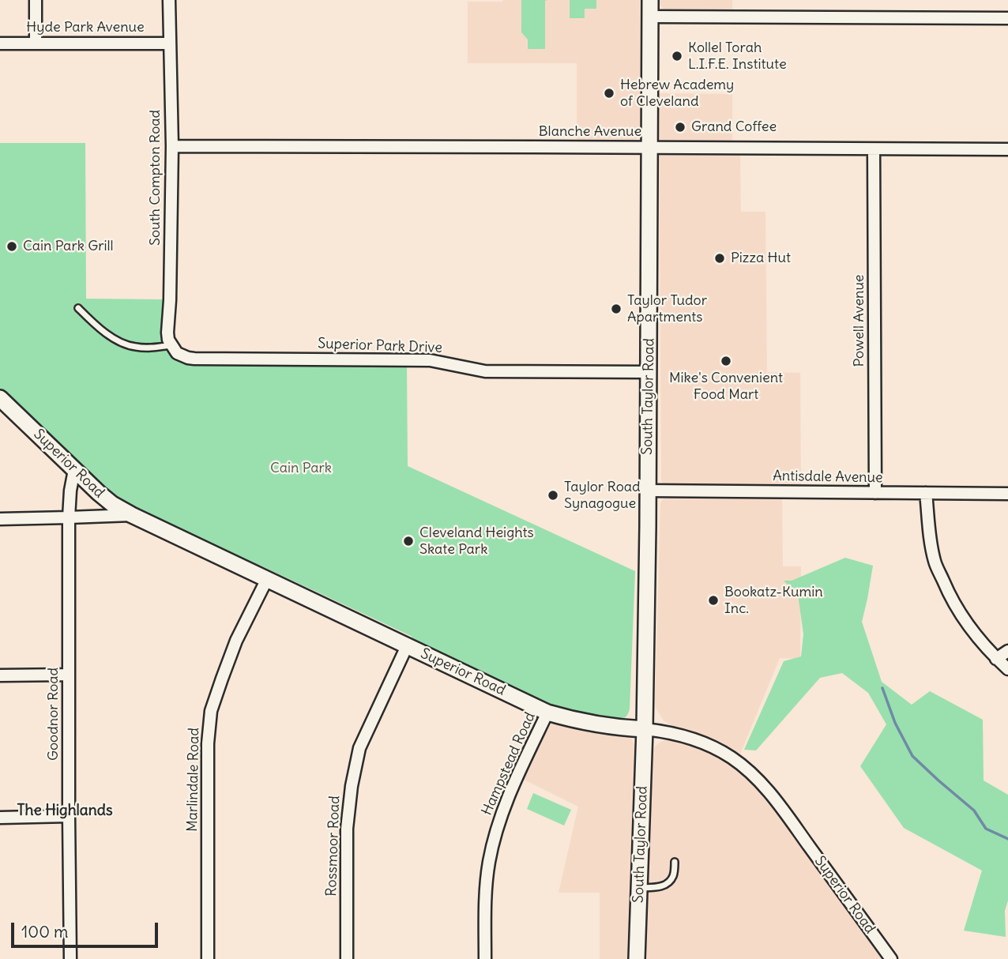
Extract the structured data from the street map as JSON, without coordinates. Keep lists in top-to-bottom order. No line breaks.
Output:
{"streets":{"main road":["South Taylor Road","Superior Road"],"street":["Hyde Park Avenue","Blanche Avenue","South Compton Road","Powell Avenue","Superior Park Drive","Antisdale Avenue","Goodnor Road","Hampstead Road","Marlindale Road","Rossmoor Road"]},"crossings":[["Hyde Park Avenue","South Compton Road"],["Blanche Avenue","South Compton Road"],["Blanche Avenue","Powell Avenue"],["Blanche Avenue","South Taylor Road"],["South Compton Road","Superior Park Drive"],["Powell Avenue","Antisdale Avenue"],["Superior Park Drive","South Taylor Road"],["South Taylor Road","Superior Road"],["South Taylor Road","Antisdale Avenue"],["Superior Road","Goodnor Road"],["Superior Road","Hampstead Road"],["Superior Road","Marlindale Road"],["Superior Road","Rossmoor Road"]],"districts":["The Highlands"],"parks":["Cain Park"],"places":["Kollel Torah L.I.F.E. Institute","Hebrew Academy of Cleveland","Grand Coffee","Cain Park Grill","Pizza Hut","Taylor Tudor Apartments","Mike's Convenient Food Mart","Taylor Road Synagogue","Cleveland Heights Skate Park","Bookatz-Kumin Inc."],"scale_bar":"100 m"}
